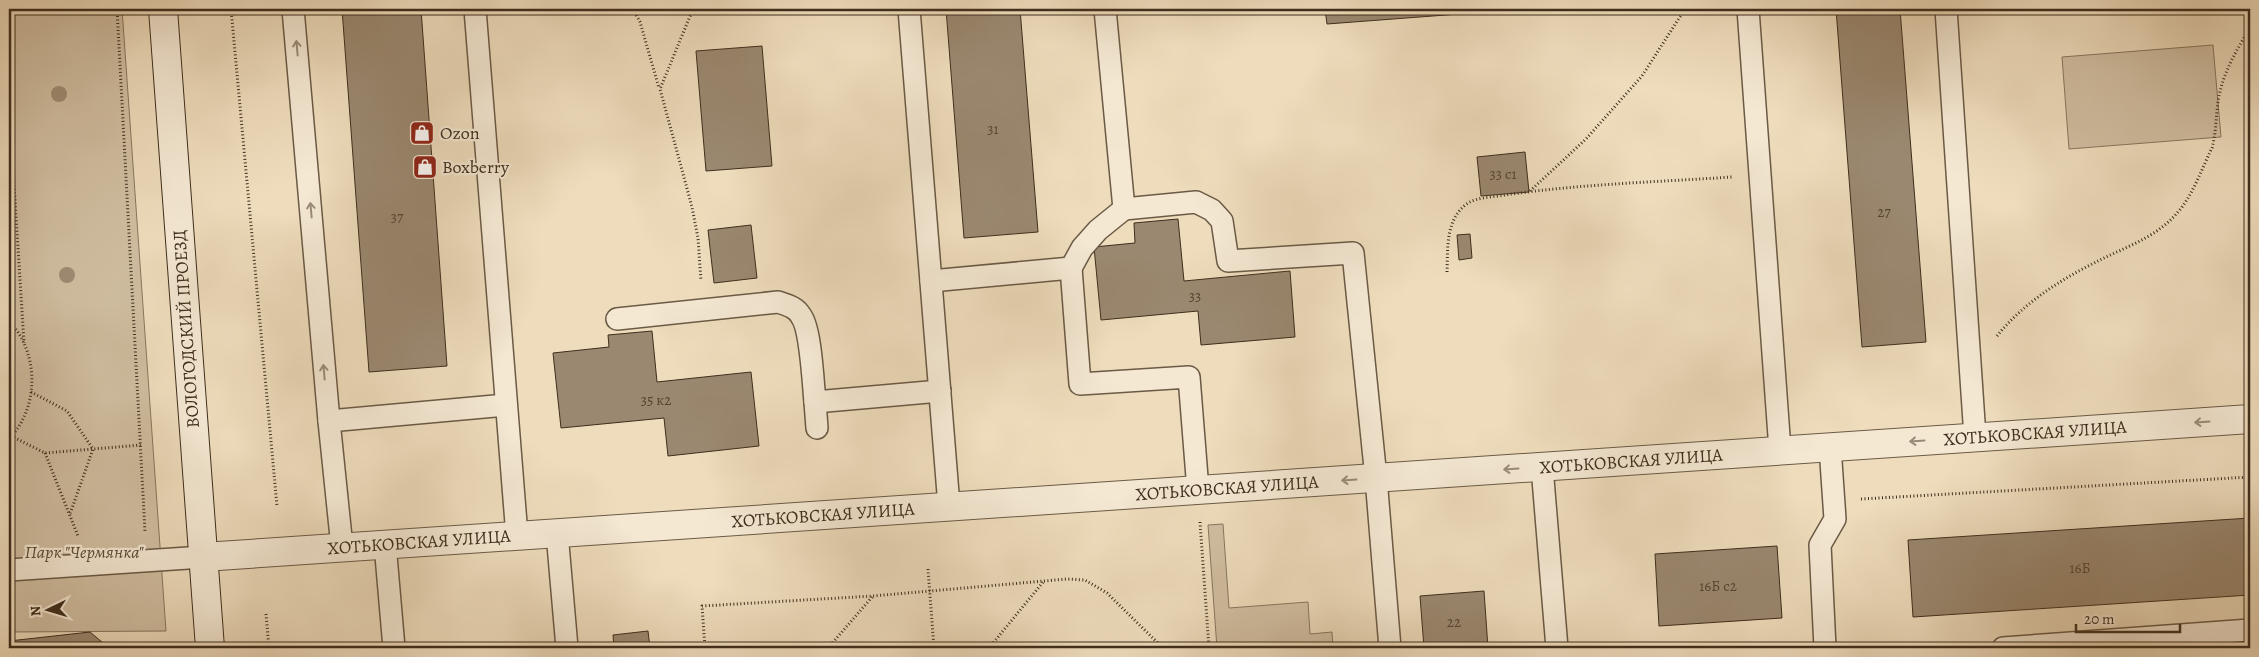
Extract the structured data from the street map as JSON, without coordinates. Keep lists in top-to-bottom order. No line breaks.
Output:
{"streets":{"street":["ВОЛОГОДСКИЙ ПРОЕЗД","ХОТЬКОВСКАЯ УЛИЦА"]},"crossings":[["ВОЛОГОДСКИЙ ПРОЕЗД","ХОТЬКОВСКАЯ УЛИЦА"]],"one_way":["ХОТЬКОВСКАЯ УЛИЦА"],"parks":["Парк \"Чермянка\""],"places":{"shop":["Ozon","Boxberry"]},"house_numbers":["31","33 с1","27","37","33","35 к2","16Б","16Б с2","22"],"scale_bar":"20 m","north":"left"}
